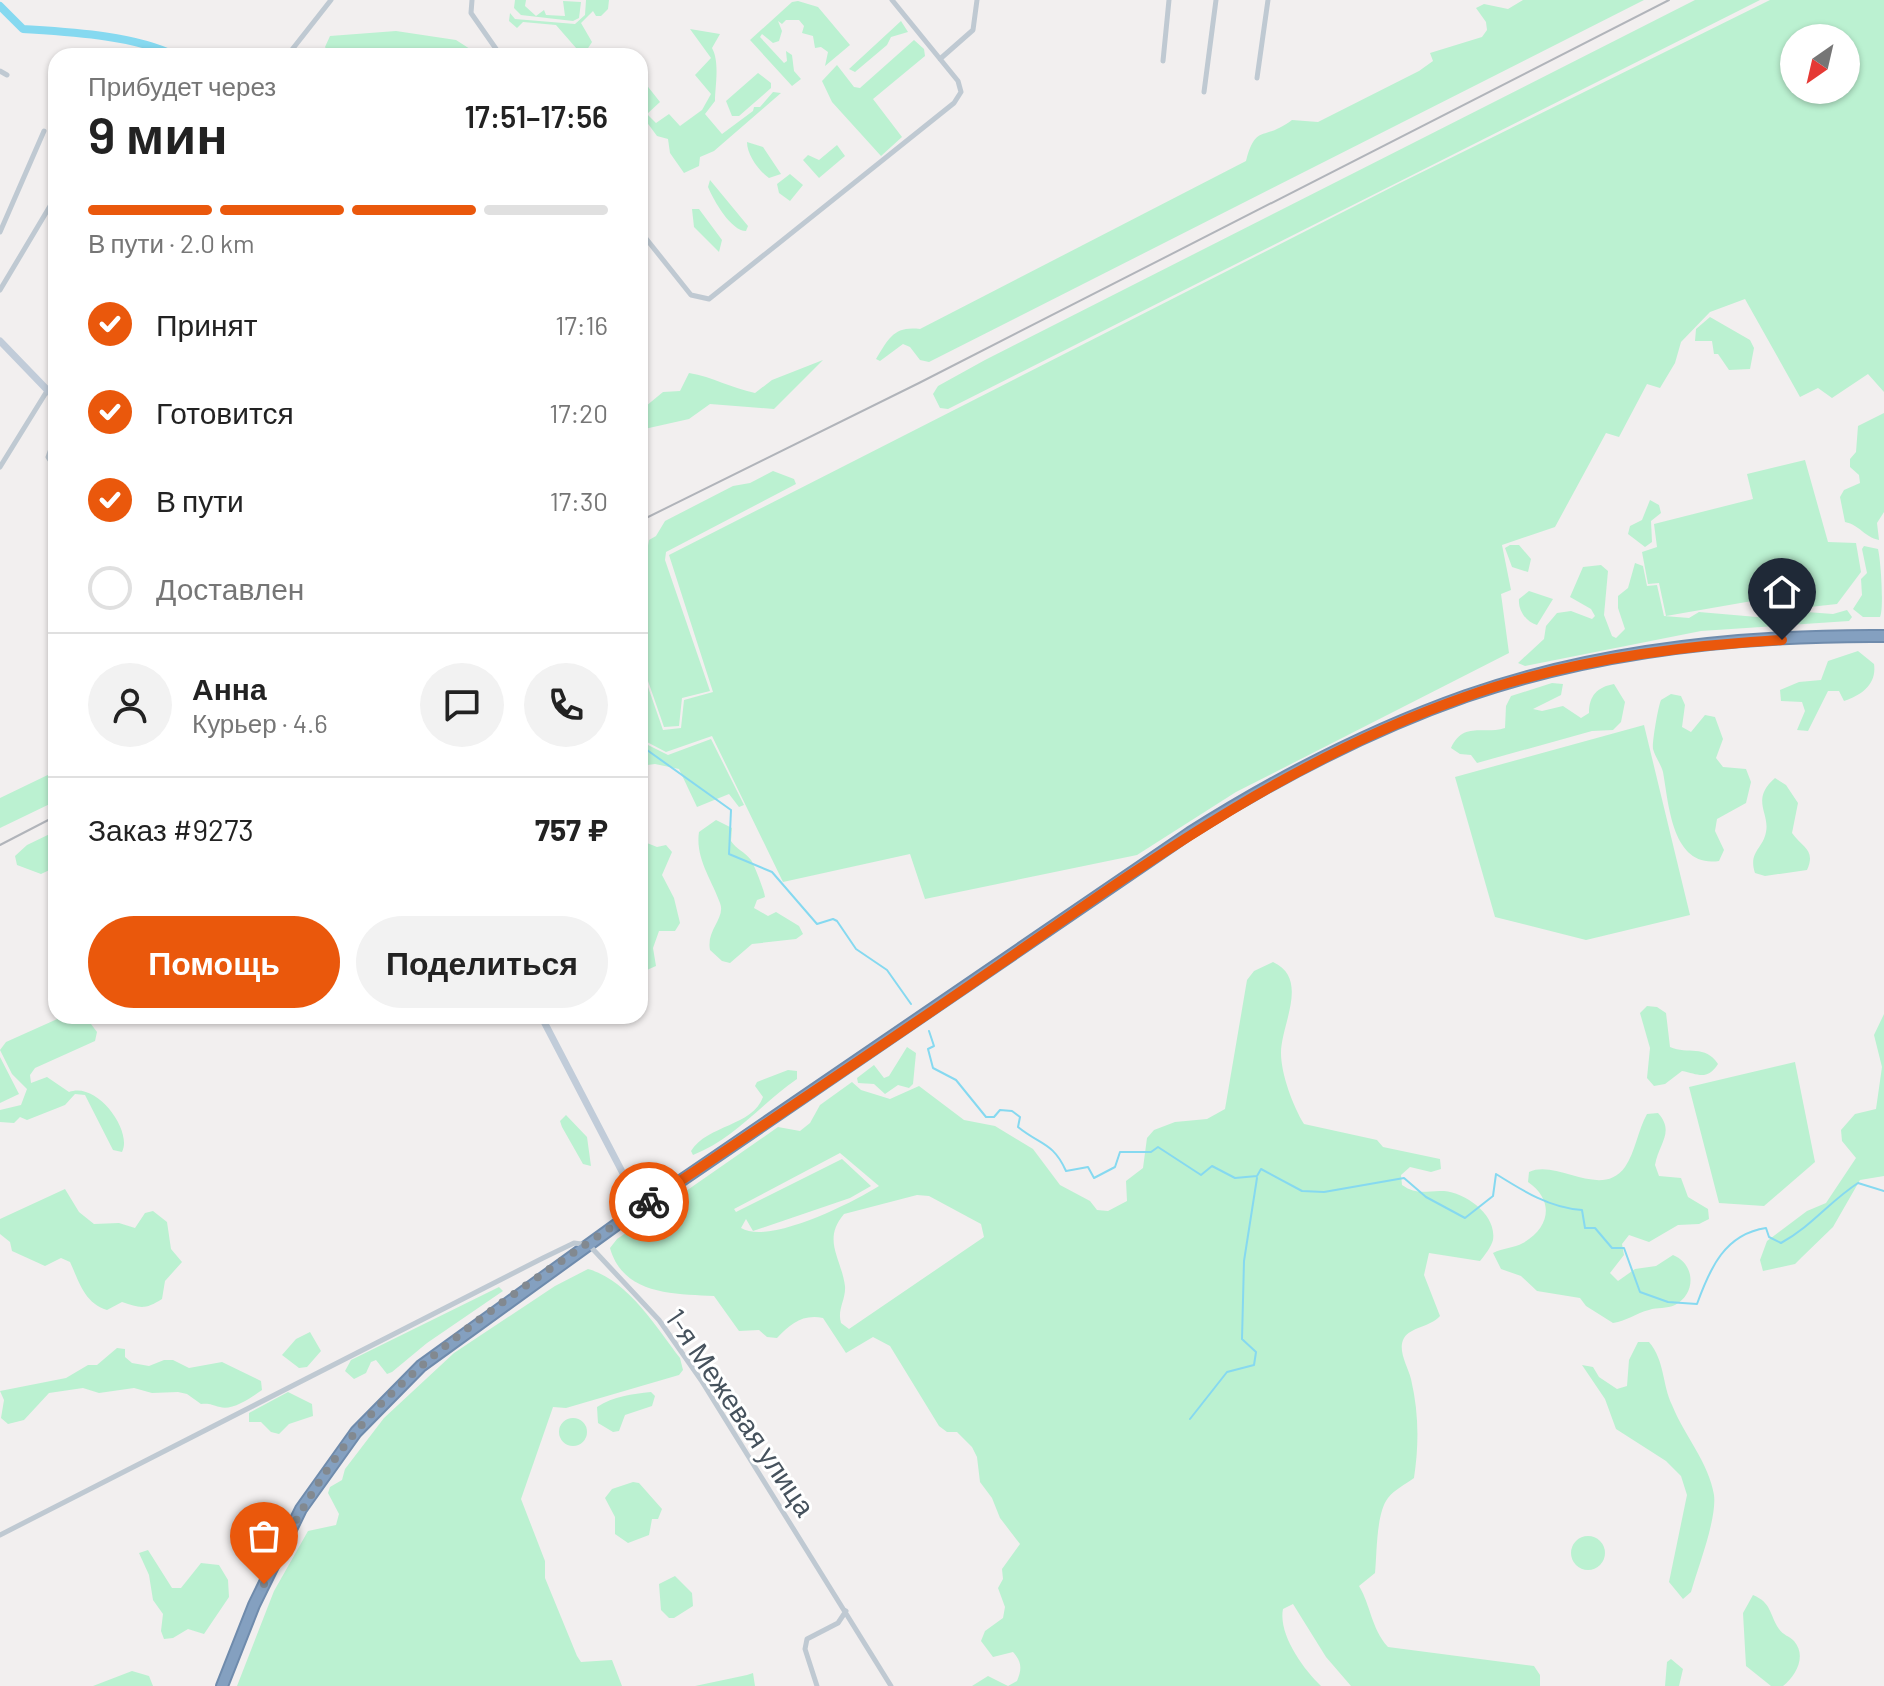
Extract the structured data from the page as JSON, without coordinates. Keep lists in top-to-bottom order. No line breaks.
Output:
{"streets":{"street":["1-я Межевая улица"]},"north":"bottom left","page":{"heading":["9 мин","Прибудет через","17:51–17:56"],"panel":["Анна","Курьер · 4.6","Заказ #9273","757 ₽"],"bar":"В пути · 2.0 km","list":[["Принят","17:16"],["Готовится","17:20"],["В пути","17:30"],"Доставлен"],"buttons":["Помощь","Поделиться"]}}
